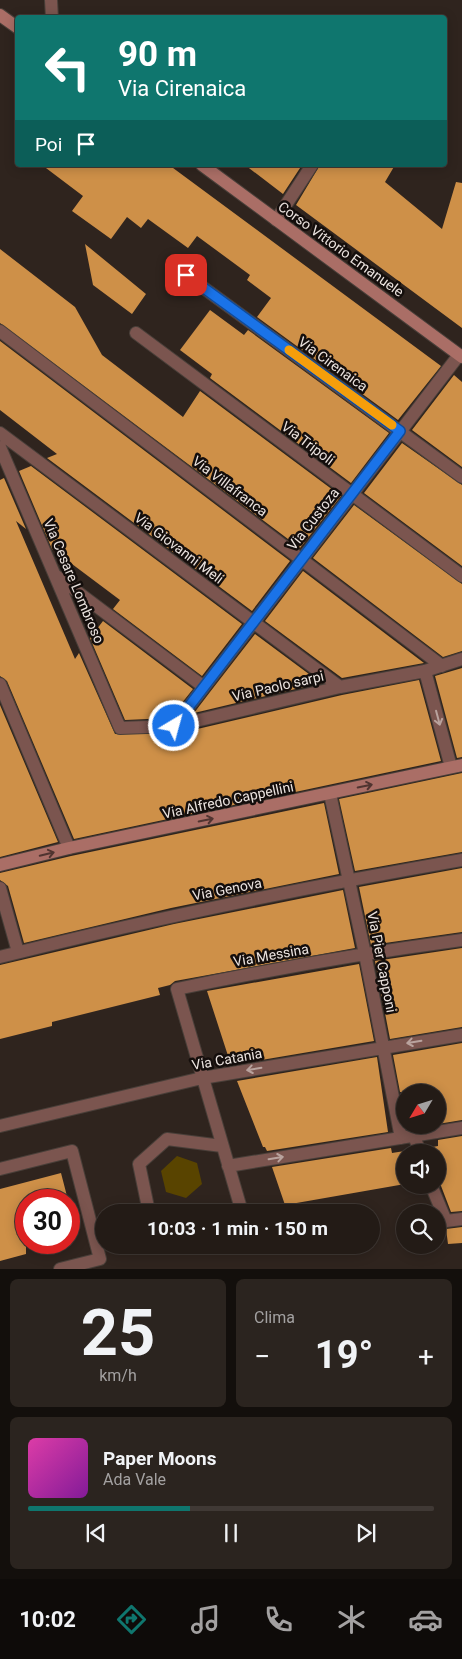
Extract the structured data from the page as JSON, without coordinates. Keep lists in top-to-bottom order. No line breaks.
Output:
{"streets":{"street":["Corso Vittorio Emanuele","Via Cirenaica","Via Tripoli","Via Villafranca","Via Custoza","Via Giovanni Meli","Via Cesare Lombroso","Via Paolo sarpi","Via Alfredo Cappellini","Via Genova","Via Messina","Via Pier Capponi","Via Catania"]},"crossings":[["Corso Vittorio Emanuele","Via Custoza"],["Via Cirenaica","Via Custoza"],["Via Tripoli","Via Custoza"],["Via Villafranca","Via Custoza"],["Via Villafranca","Via Paolo sarpi"],["Via Custoza","Via Giovanni Meli"],["Via Custoza","Via Paolo sarpi"],["Via Giovanni Meli","Via Paolo sarpi"],["Via Cesare Lombroso","Via Paolo sarpi"],["Via Alfredo Cappellini","Via Pier Capponi"],["Via Genova","Via Pier Capponi"],["Via Messina","Via Pier Capponi"],["Via Messina","Via Catania"],["Via Pier Capponi","Via Catania"]],"one_way":["Via Alfredo Cappellini"],"north":"bottom left","page":{"turn":["90 m","Via Cirenaica"],"then":"Poi","limit":"30","trip":"10:03 · 1 min · 150 m","tile":[["25","km/h"],"Clima"],"heat":["−","19°","+"],"song":["Paper Moons","Ada Vale"],"tabs":"10:02"}}
